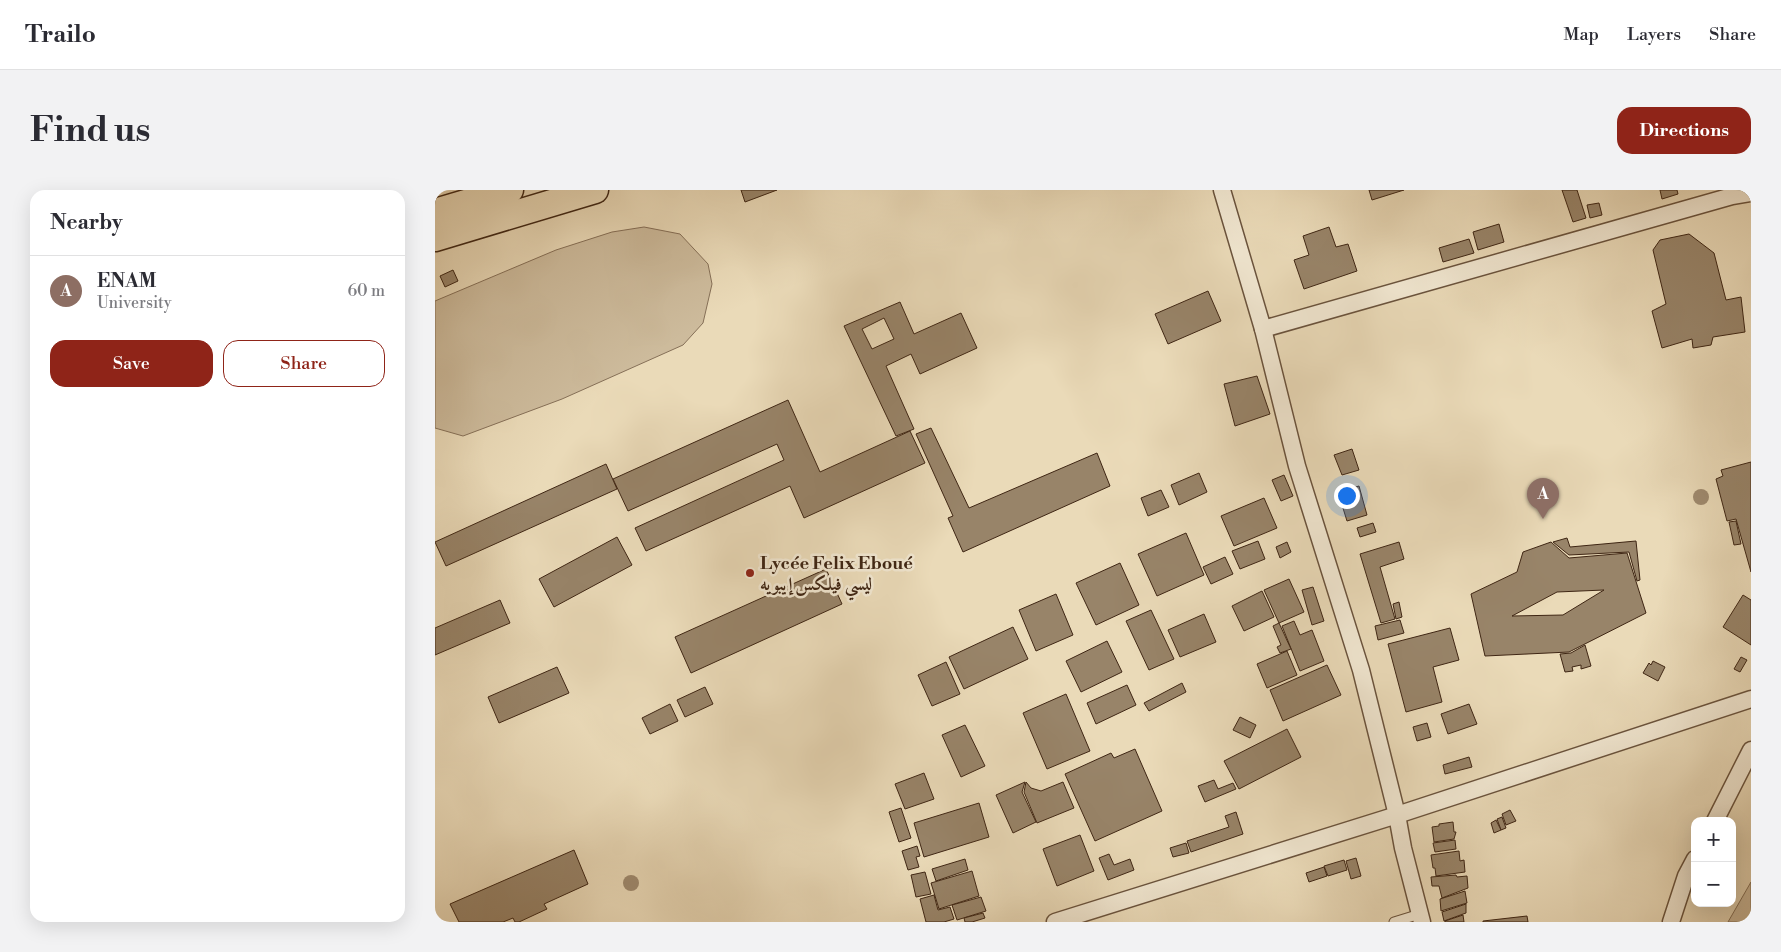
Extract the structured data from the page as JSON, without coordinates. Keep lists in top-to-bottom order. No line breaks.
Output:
{"places":["Lycée Felix Eboué ليسي فيلكس إيبويه"],"page":{"header":"Trailo","nav":["Map","Layers","Share"],"buttons":["Directions",["Save","Share"]],"title":"Find us","heading":"Nearby","list":[{"mark":"A","name":"ENAM","note":"University","value":"60 m"}],"pins":"A","map_buttons":["+","−"]}}
